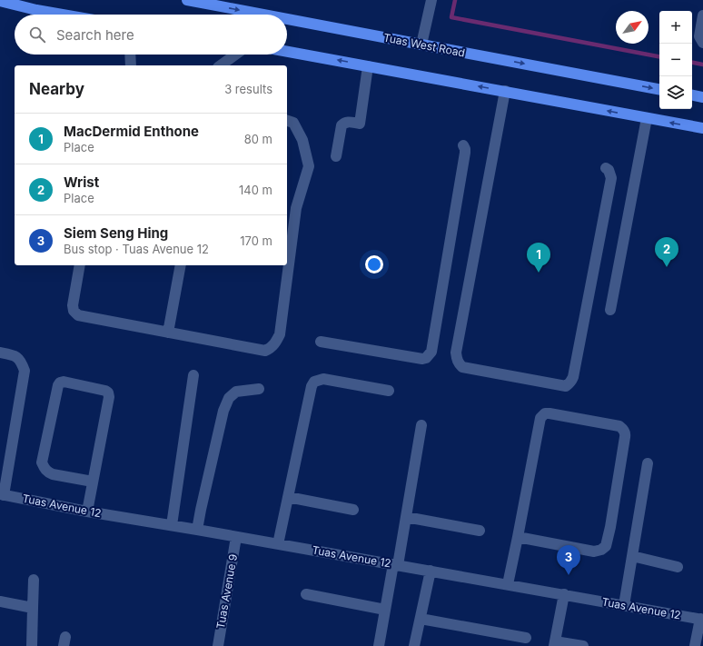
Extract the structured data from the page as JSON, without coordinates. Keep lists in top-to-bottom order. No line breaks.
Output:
{"streets":{"main road":["Tuas West Road"],"street":["Tuas Avenue 12","Tuas Avenue 9"]},"crossings":[["Tuas Avenue 12","Tuas Avenue 9"]],"north":"top right","page":{"map_buttons":["+","−"],"search":"Search here","heading":["Nearby","3 results"],"list":[{"mark":"1","name":"MacDermid Enthone","note":"Place","value":"80 m"},{"mark":"2","name":"Wrist","note":"Place","value":"140 m"},{"mark":"3","name":"Siem Seng Hing","note":"Bus stop · Tuas Avenue 12","value":"170 m"}],"pins":["2","1","3"]}}
